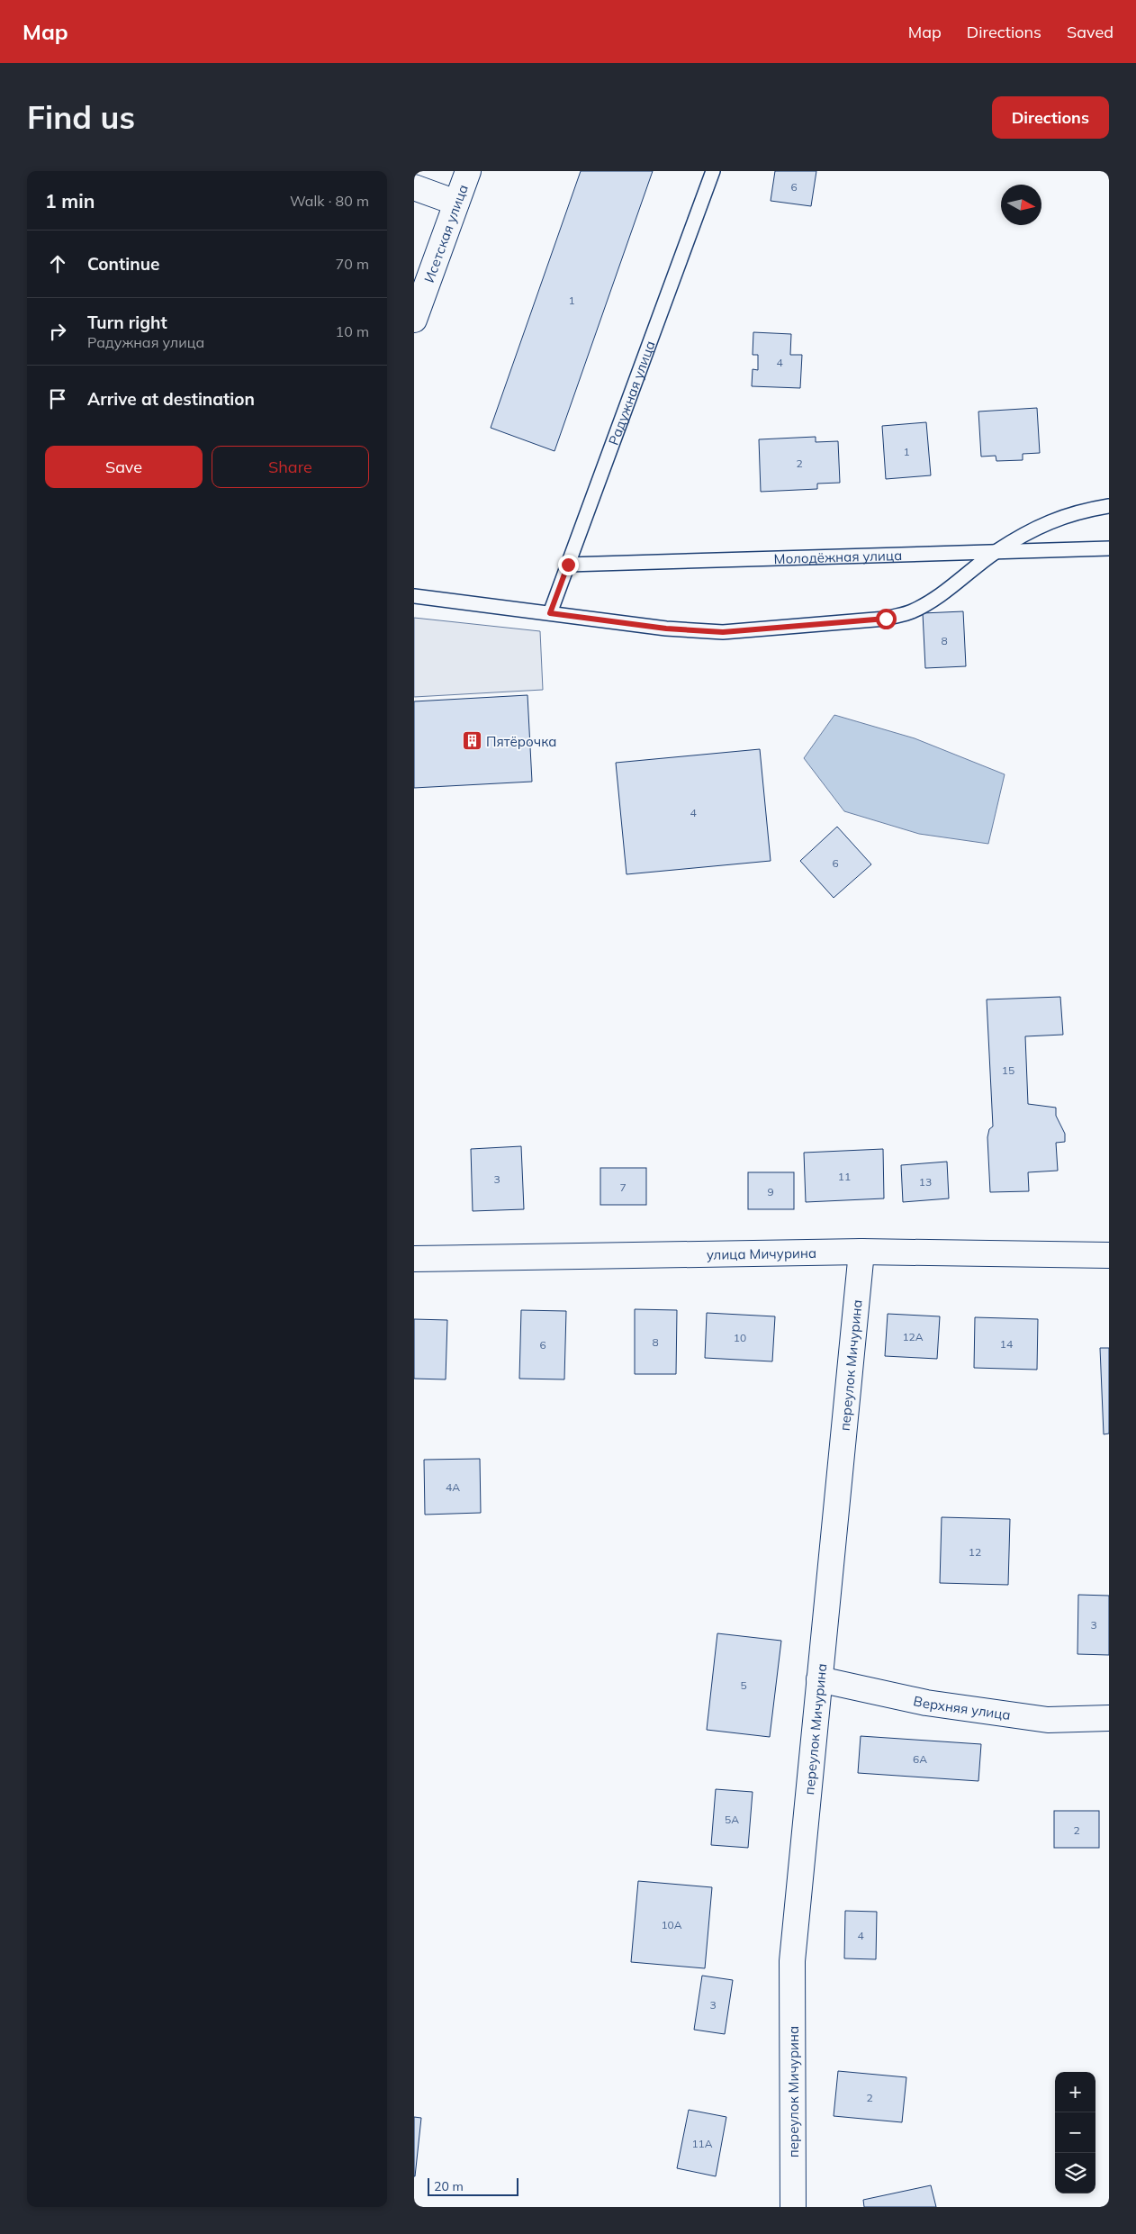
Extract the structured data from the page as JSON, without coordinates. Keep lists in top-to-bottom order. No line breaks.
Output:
{"streets":{"street":["Исетская улица","улица Мичурина","переулок Мичурина","Верхняя улица"],"lane":["Радужная улица","Молодёжная улица"]},"crossings":[["Радужная улица","Молодёжная улица"],["улица Мичурина","переулок Мичурина"],["переулок Мичурина","Верхняя улица"]],"places":{"building":["Пятёрочка"]},"house_numbers":["6","1","4","1","2","8","4","6","15","11","3","13","7","9","12А","10","8","14","6","4А","12","3","5","6А","5А","2","10А","4","3","2","11А"],"scale_bar":"20 m","north":"right","page":{"header":"Map","nav":["Map","Directions","Saved"],"buttons":["Directions",["Save","Share"]],"title":"Find us","heading":["1 min","Walk · 80 m"],"list":[["Continue","70 m"],["Turn right","Радужная улица","10 m"],"Arrive at destination"],"map_buttons":["+","−"],"scale":"20 m"}}
